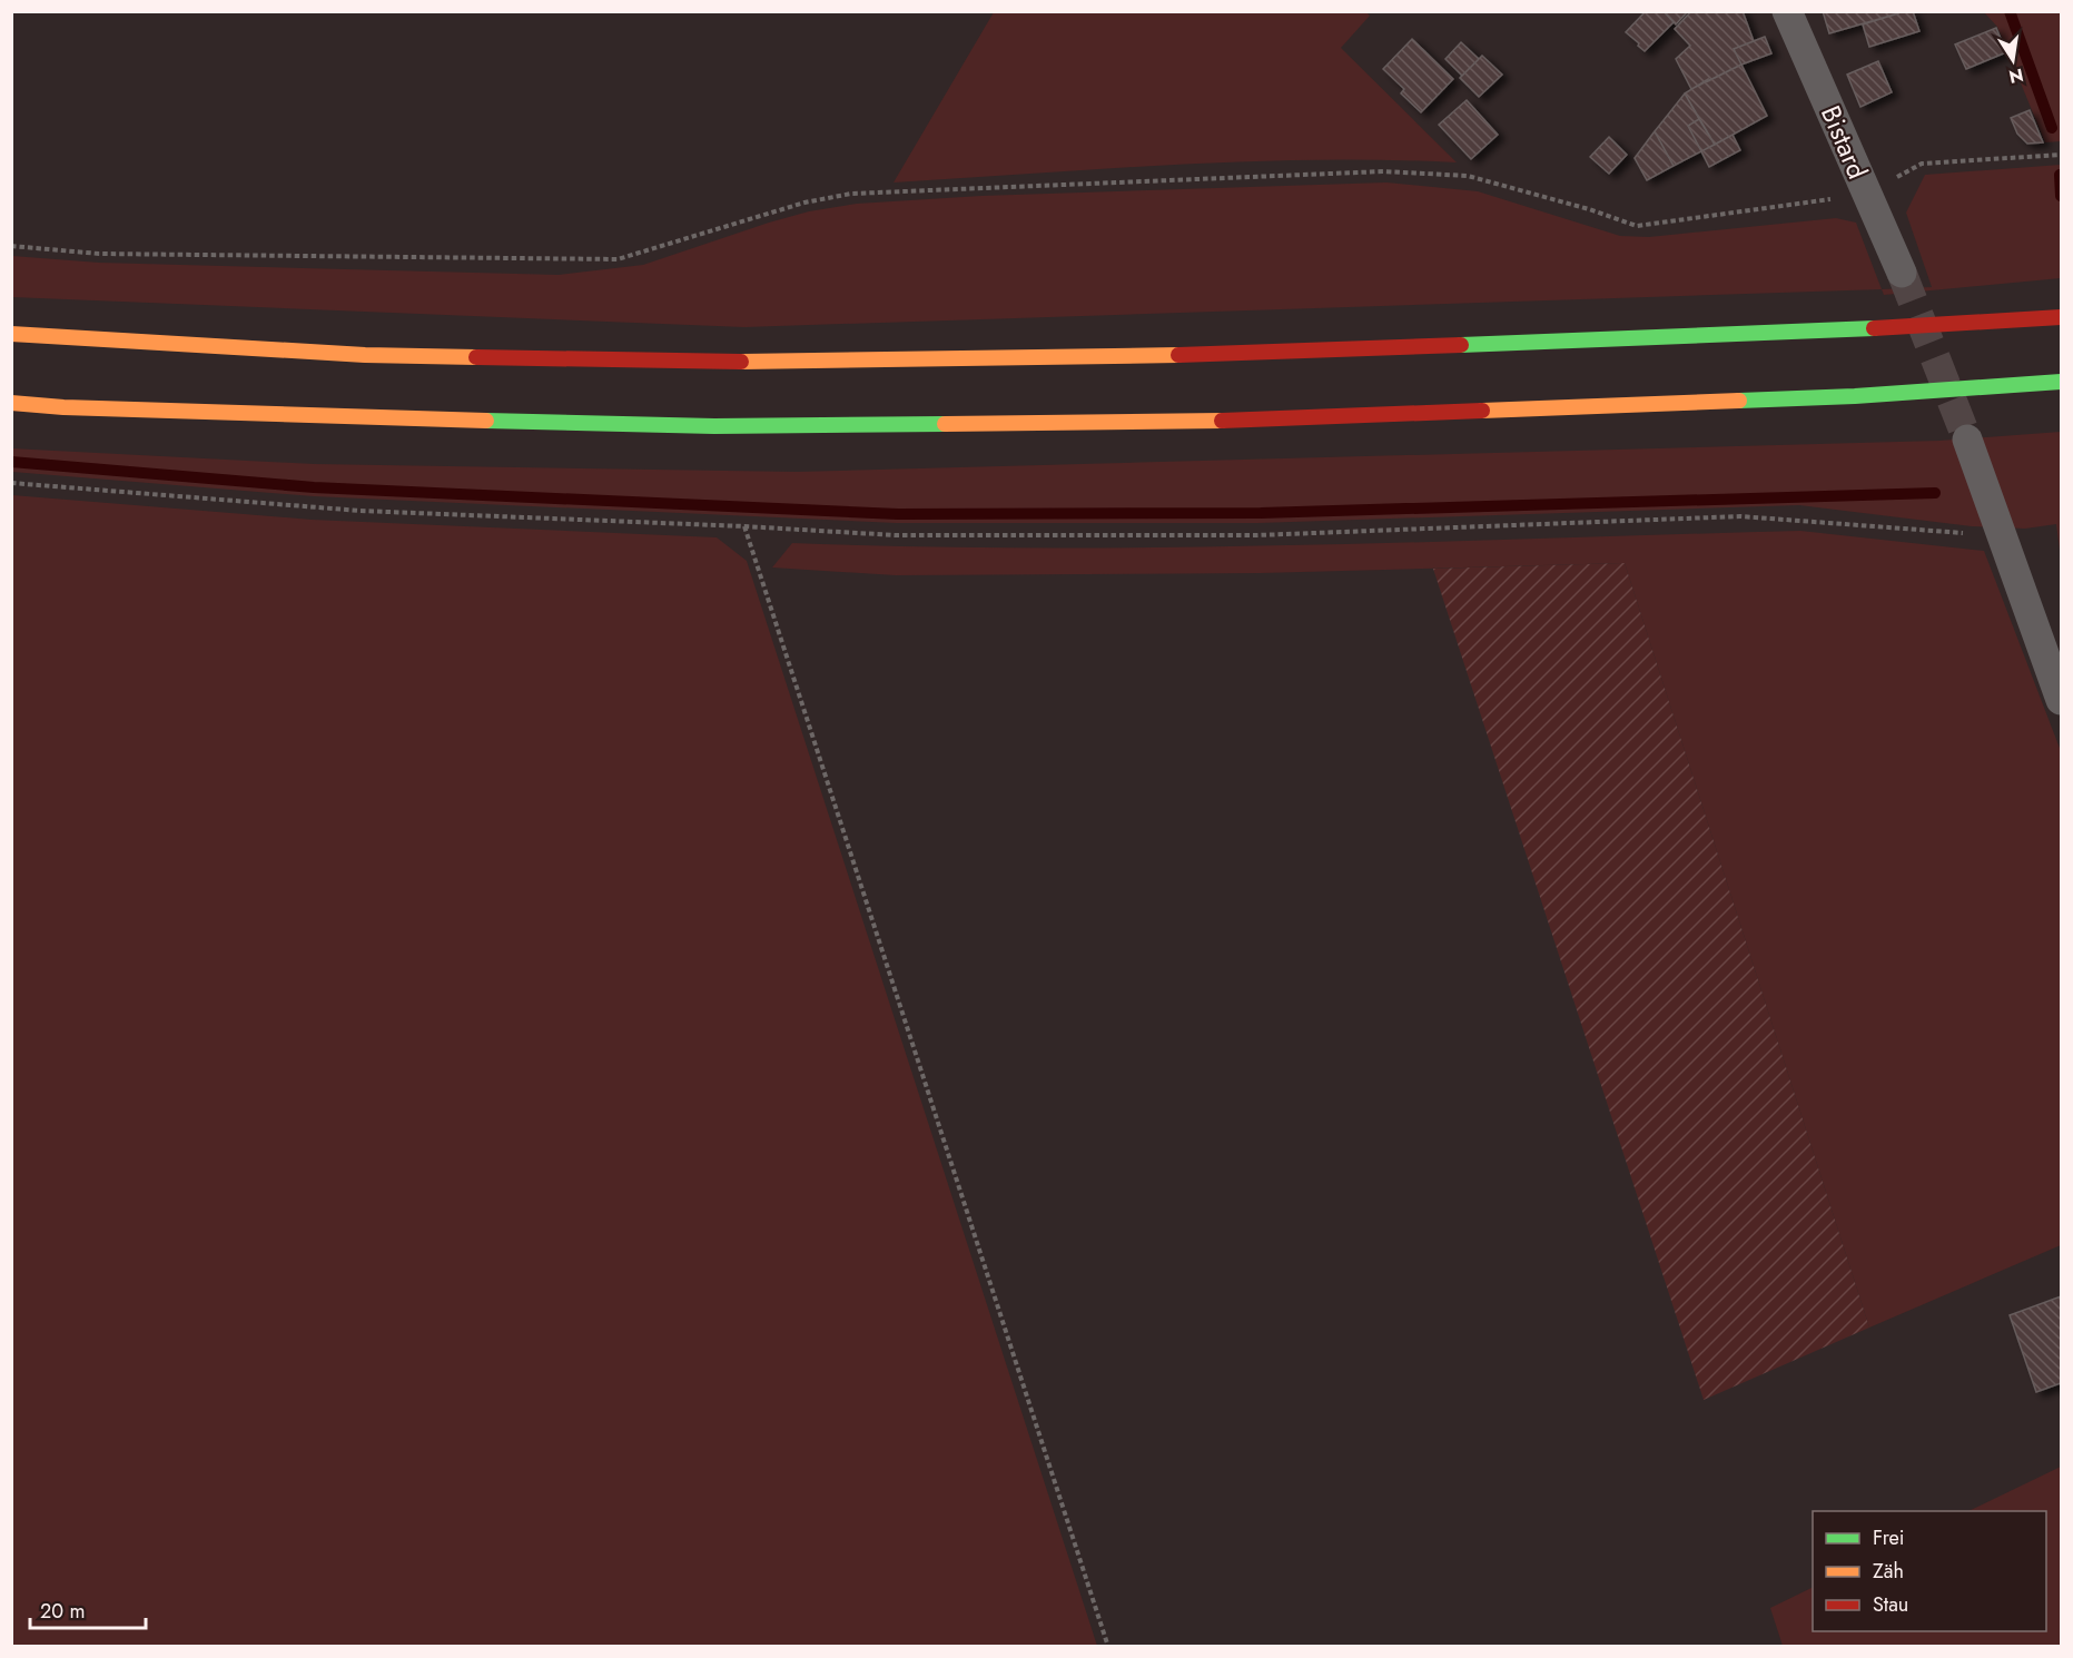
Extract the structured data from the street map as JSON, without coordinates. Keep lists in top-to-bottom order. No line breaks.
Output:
{"streets":{"street":["Bistard"]},"legend":["Frei","Zäh","Stau"],"scale_bar":"20 m","north":"bottom"}
